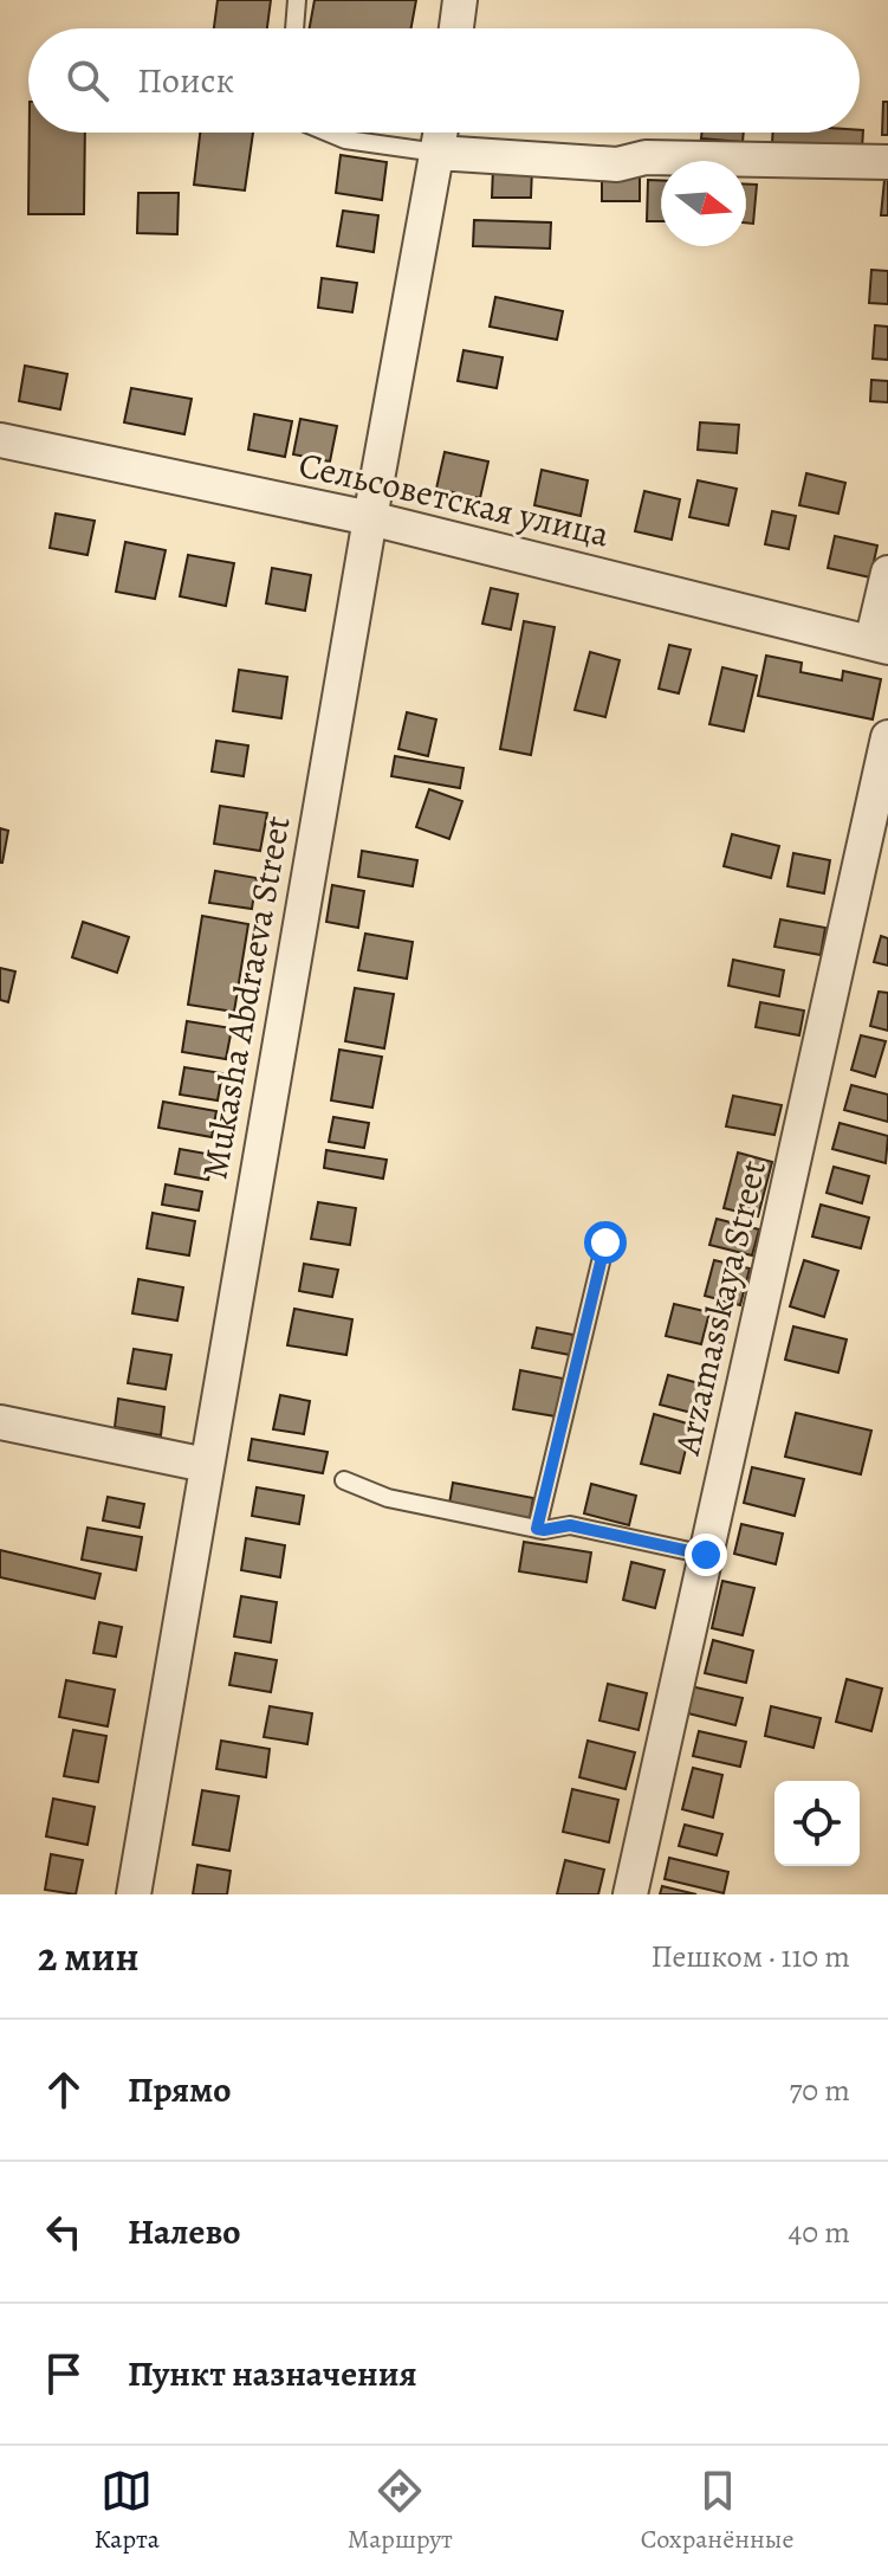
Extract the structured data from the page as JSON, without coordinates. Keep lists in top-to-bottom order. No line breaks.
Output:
{"streets":{"street":["Сельсоветская улица","Mukasha Abdraeva Street","Arzamasskaya Street"]},"crossings":[["Сельсоветская улица","Mukasha Abdraeva Street"]],"north":"right","page":{"search":"Поиск","heading":["2 мин","Пешком · 110 m"],"list":[["Прямо","70 m"],["Налево","40 m"],"Пункт назначения"],"nav":["Карта","Маршрут","Сохранённые"]}}
